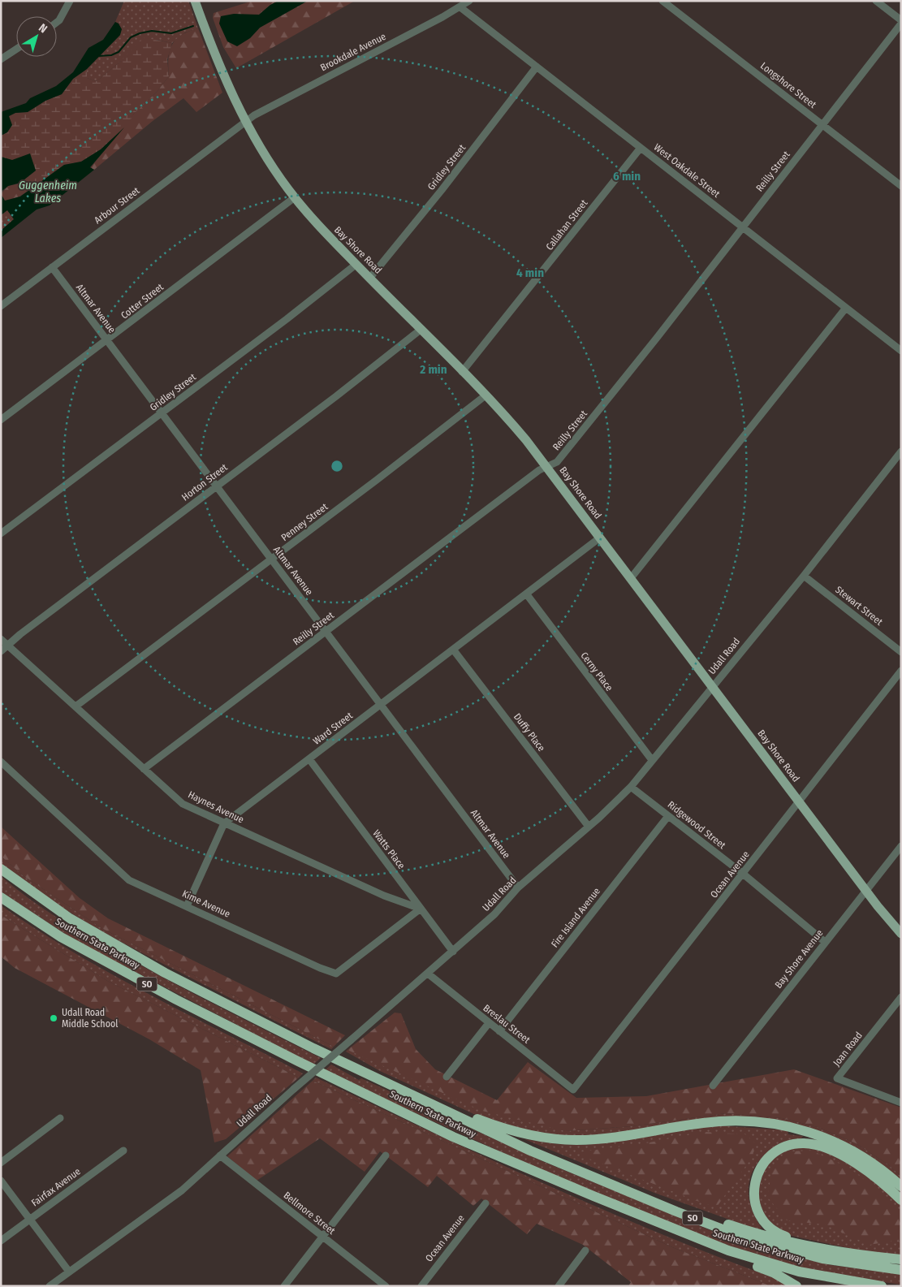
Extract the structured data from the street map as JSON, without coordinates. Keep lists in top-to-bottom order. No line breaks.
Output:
{"streets":{"highway":["Southern State Parkway","SO"],"main road":["Bay Shore Road"],"street":["Brookdale Avenue","Longshore Street","Gridley Street","West Oakdale Street","Reilly Street","Arbour Street","Callahan Street","Cotter Street","Altmar Avenue","Horton Street","Penney Street","Stewart Street","Udall Road","Cerny Place","Ward Street","Duffy Place","Haynes Avenue","Ridgewood Street","Watts Place","Ocean Avenue","Kime Avenue","Fire Island Avenue","Bay Shore Avenue","Breslau Street","Joan Road","Fairfax Avenue","Bellmore Street"]},"crossings":[["Brookdale Avenue","West Oakdale Street"],["Brookdale Avenue","Arbour Street"],["Brookdale Avenue","Bay Shore Road"],["Longshore Street","Reilly Street"],["Gridley Street","West Oakdale Street"],["Gridley Street","Bay Shore Road"],["Gridley Street","Altmar Avenue"],["West Oakdale Street","Reilly Street"],["West Oakdale Street","Callahan Street"],["Reilly Street","Bay Shore Road"],["Reilly Street","Altmar Avenue"],["Reilly Street","Haynes Avenue"],["Arbour Street","Bay Shore Road"],["Arbour Street","Altmar Avenue"],["Callahan Street","Bay Shore Road"],["Bay Shore Road","Cotter Street"],["Bay Shore Road","Horton Street"],["Bay Shore Road","Penney Street"],["Bay Shore Road","Udall Road"],["Bay Shore Road","Ward Street"],["Bay Shore Road","Ocean Avenue"],["Bay Shore Road","Bay Shore Avenue"],["Cotter Street","Altmar Avenue"],["Altmar Avenue","Horton Street"],["Altmar Avenue","Penney Street"],["Altmar Avenue","Udall Road"],["Altmar Avenue","Ward Street"],["Horton Street","Haynes Avenue"],["Penney Street","Haynes Avenue"],["Stewart Street","Udall Road"],["Udall Road","Cerny Place"],["Udall Road","Duffy Place"],["Udall Road","Ridgewood Street"],["Udall Road","Watts Place"],["Udall Road","Breslau Street"],["Udall Road","Bellmore Street"],["Cerny Place","Ward Street"],["Ward Street","Duffy Place"],["Ward Street","Haynes Avenue"],["Ward Street","Watts Place"],["Ward Street","Kime Avenue"],["Haynes Avenue","Watts Place"],["Haynes Avenue","Kime Avenue"],["Ridgewood Street","Ocean Avenue"],["Ridgewood Street","Fire Island Avenue"],["Ridgewood Street","Bay Shore Avenue"],["Watts Place","Kime Avenue"],["Ocean Avenue","Breslau Street"],["Fire Island Avenue","Breslau Street"]],"water":["Guggenheim Lakes"],"places":["Udall Road Middle School"],"north":"top right","rings":["6 min","4 min","2 min"]}
